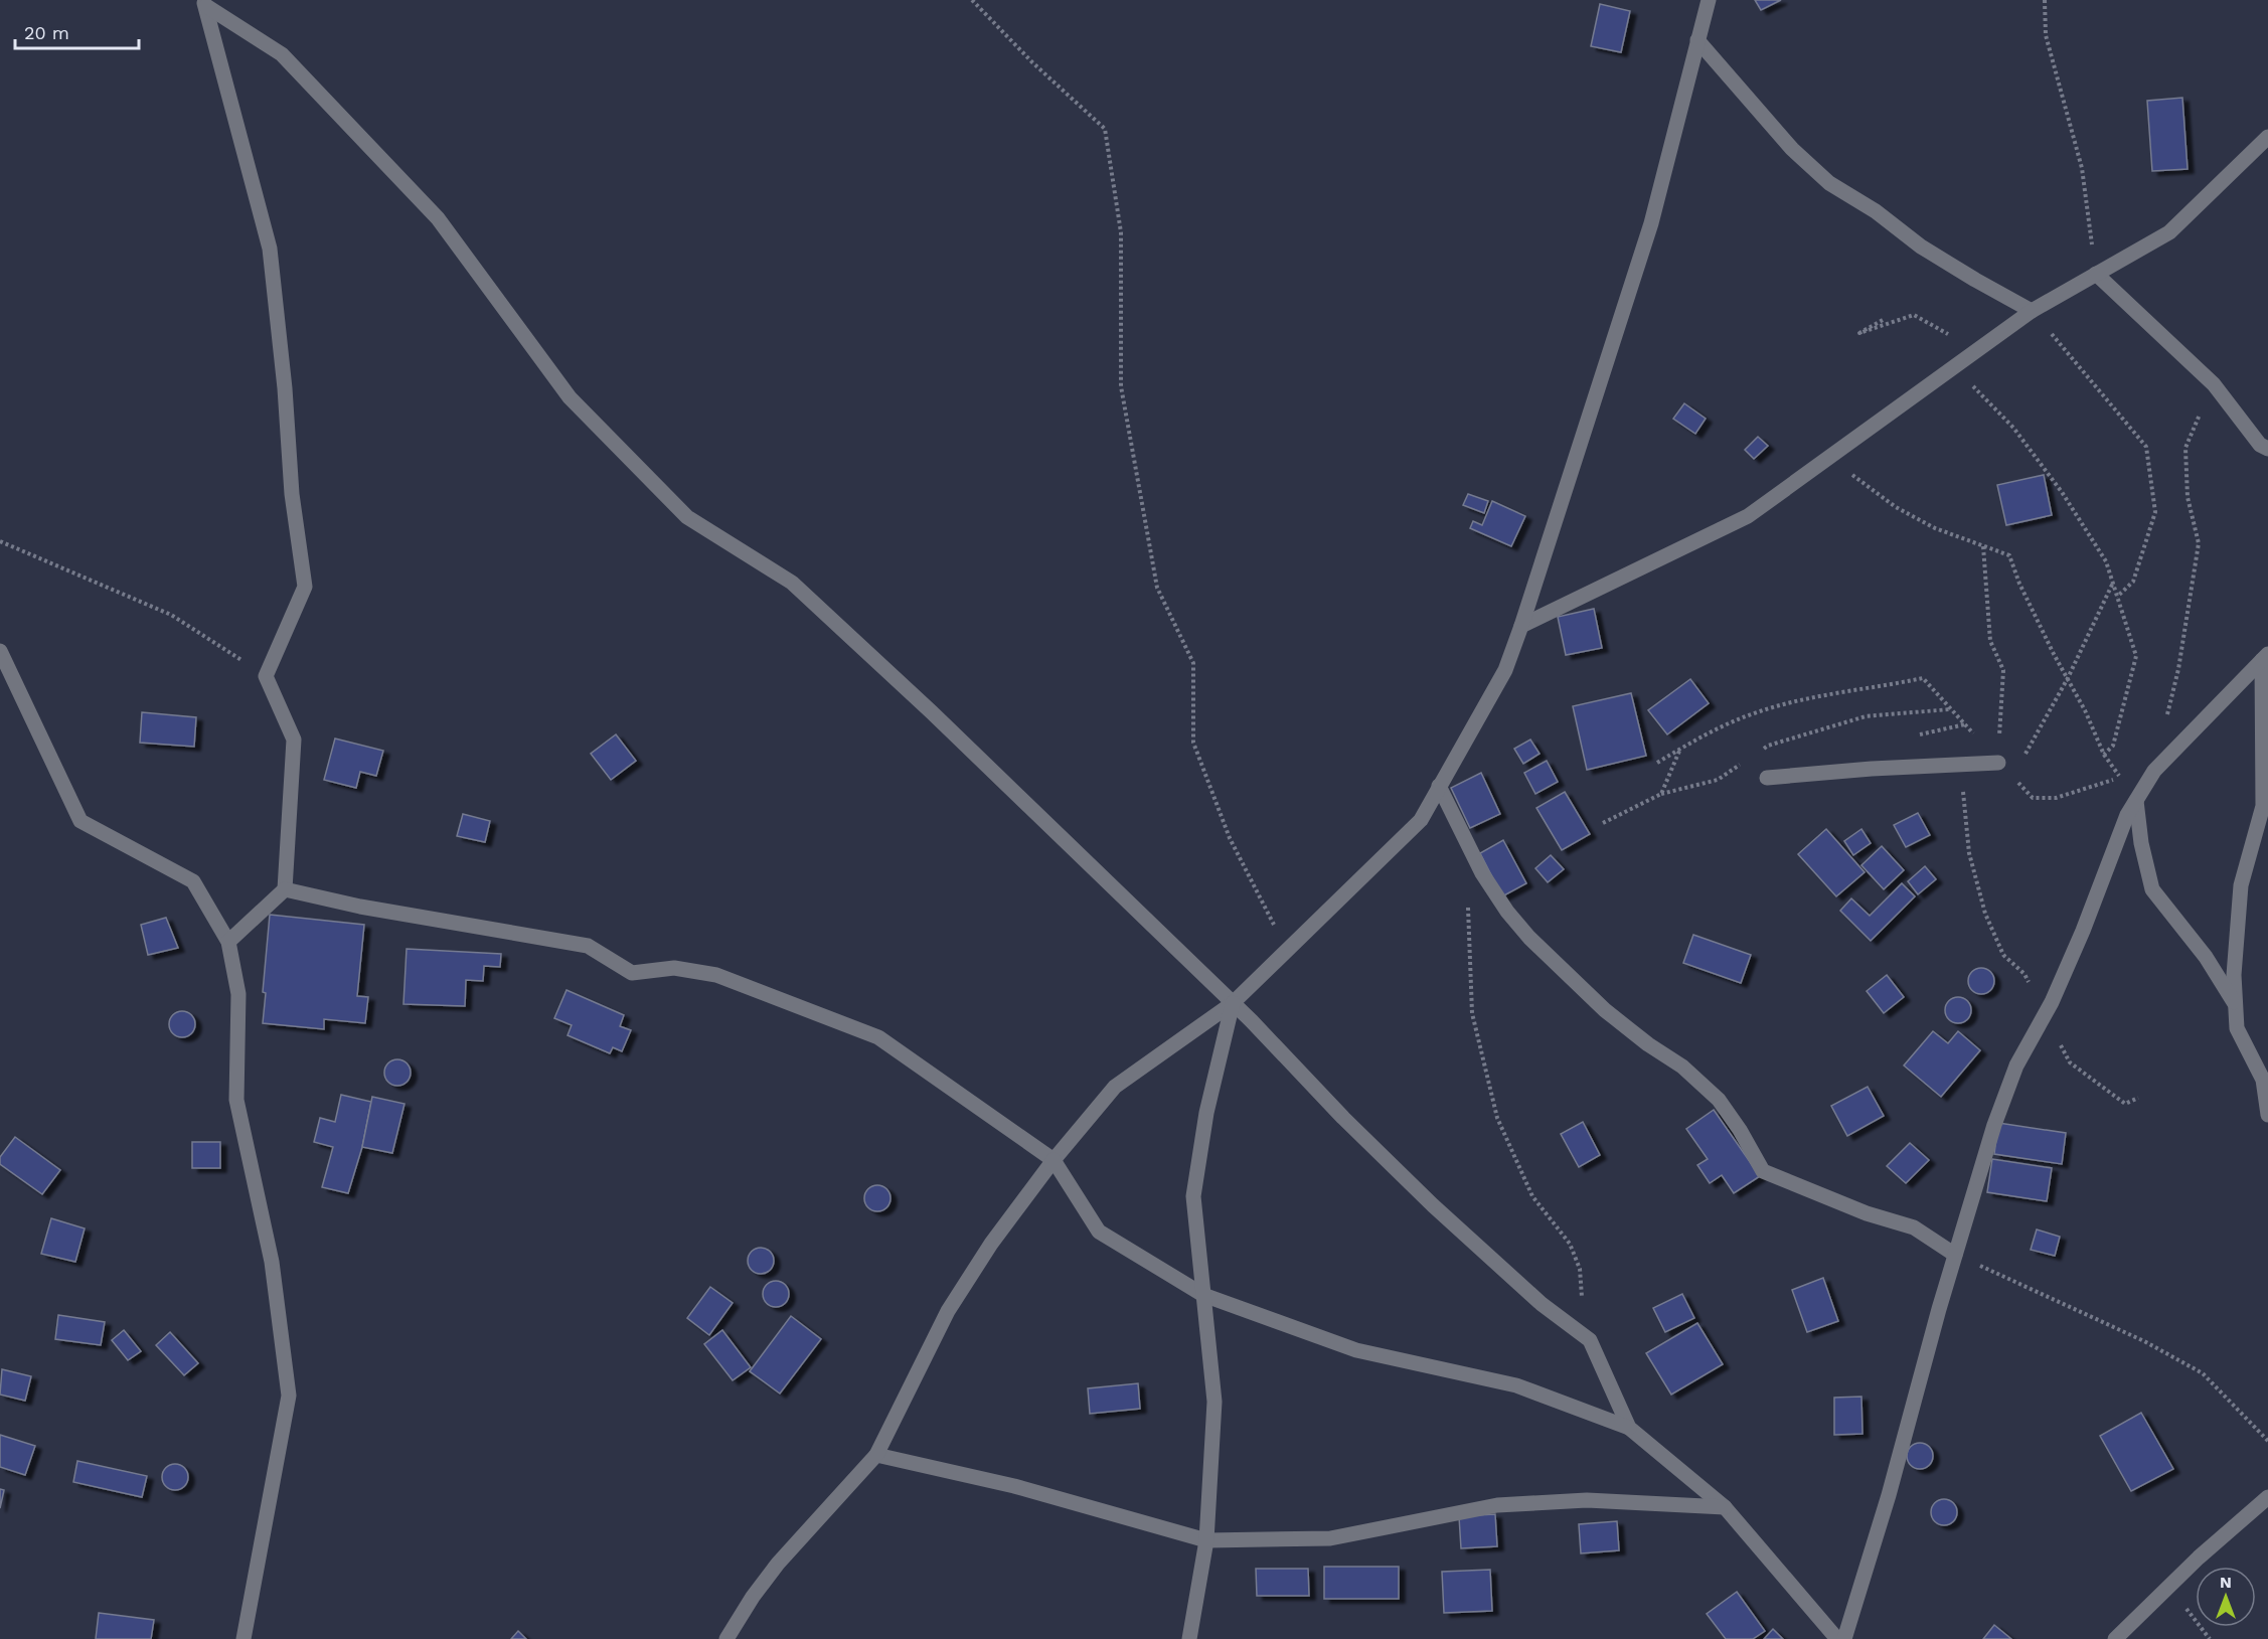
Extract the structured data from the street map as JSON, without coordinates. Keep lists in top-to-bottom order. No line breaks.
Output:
{"scale_bar":"20 m","north":"top"}
